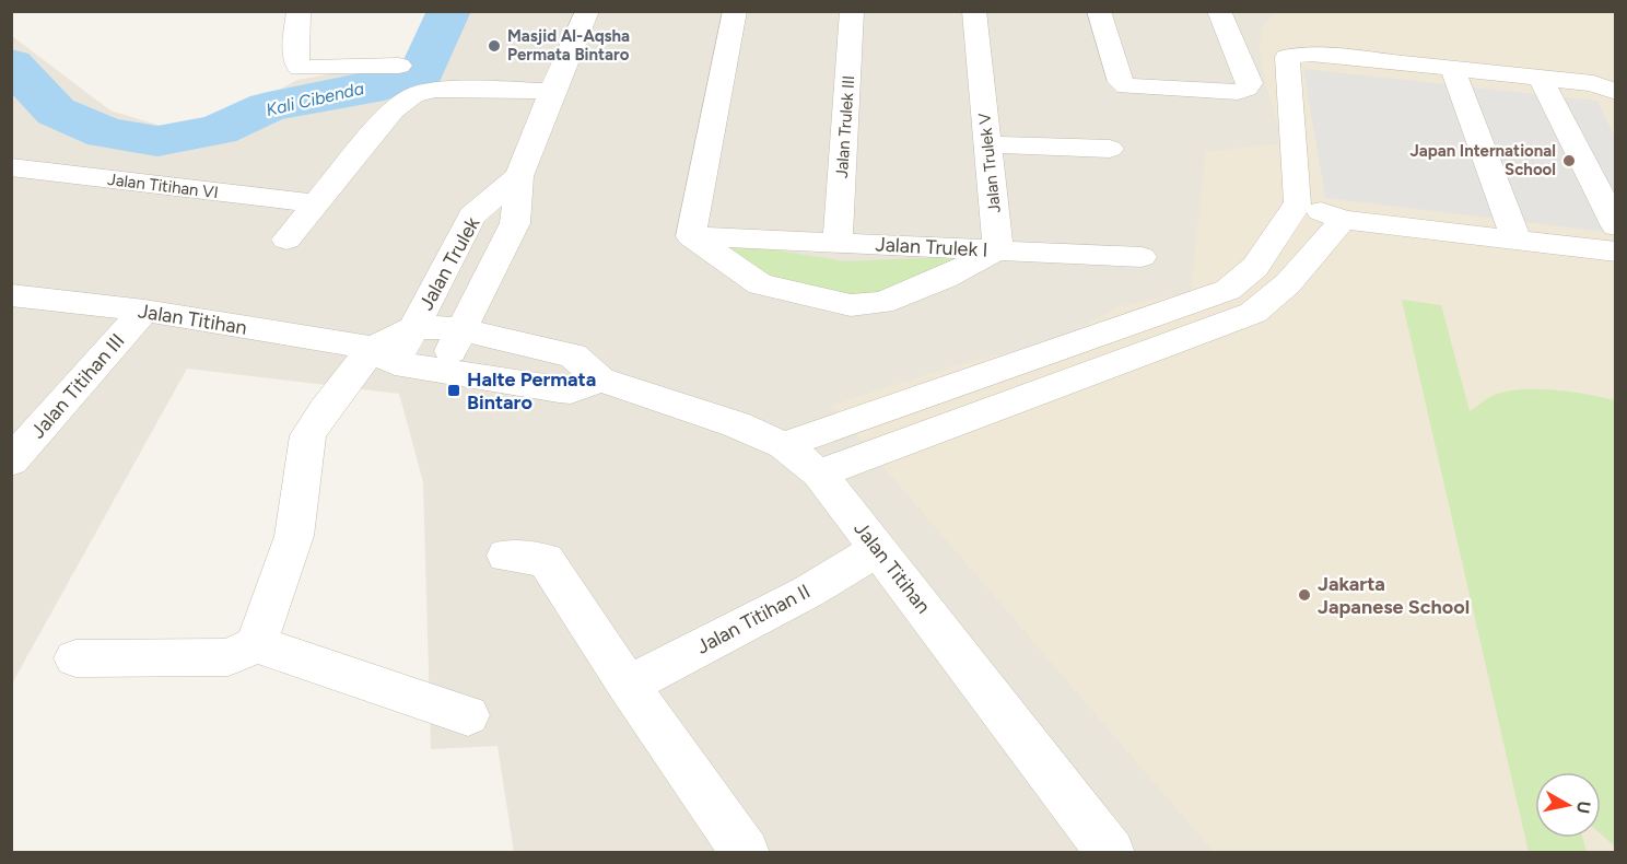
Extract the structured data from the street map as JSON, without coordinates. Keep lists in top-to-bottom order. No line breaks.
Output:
{"streets":{"street":["Jalan Trulek III","Jalan Trulek V","Jalan Titihan VI","Jalan Trulek I","Jalan Trulek","Jalan Titihan","Jalan Titihan III","Jalan Titihan II"]},"crossings":[["Jalan Trulek III","Jalan Trulek I"],["Jalan Trulek V","Jalan Trulek I"],["Jalan Trulek","Jalan Titihan"],["Jalan Titihan","Jalan Titihan III"],["Jalan Titihan","Jalan Titihan II"]],"water":["Kali Cibenda"],"places":{"other":["Masjid Al-Aqsha Permata Bintaro","Japan International School","Jakarta Japanese School"],"transit":["Halte Permata Bintaro"]},"north":"right"}
